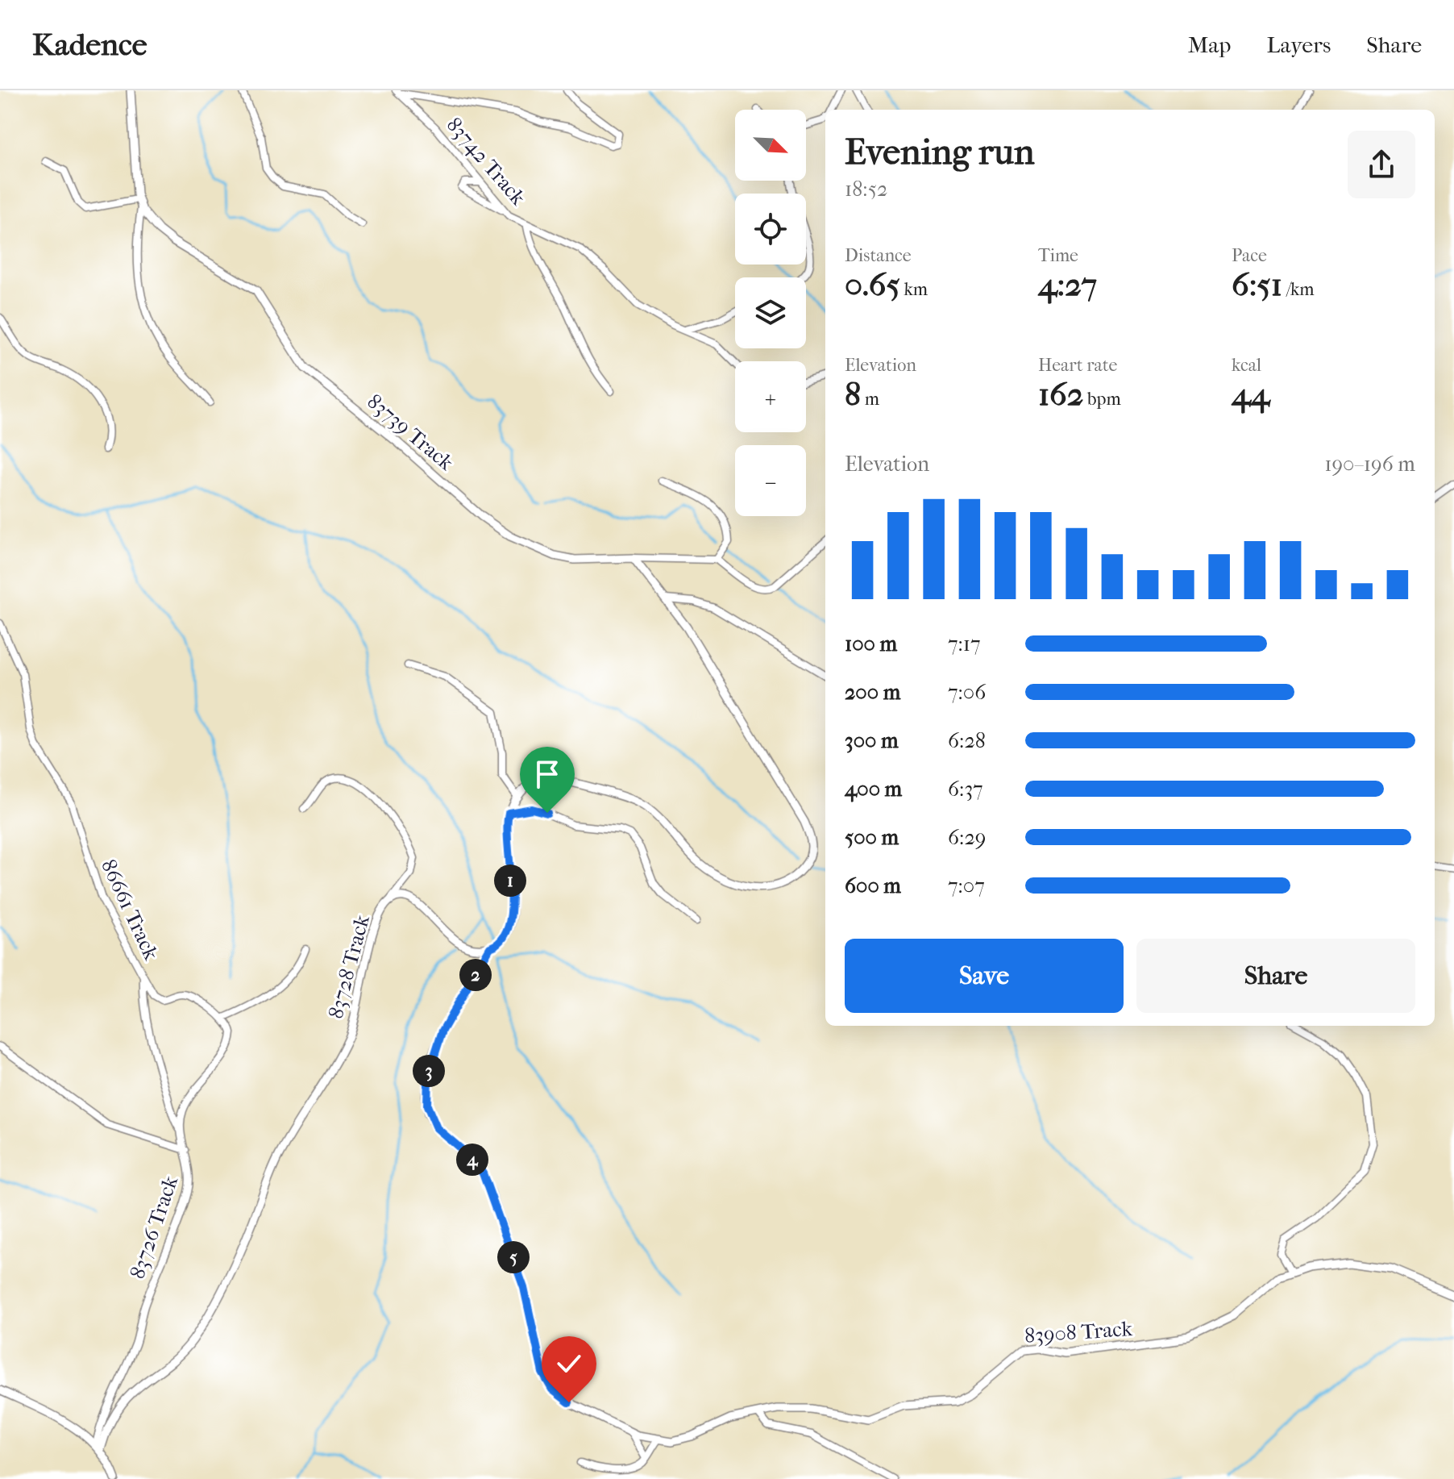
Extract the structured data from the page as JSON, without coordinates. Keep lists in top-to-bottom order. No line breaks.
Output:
{"streets":{"street":["83742 Track","83739 Track","86661 Track","83728 Track","83726 Track","83908 Track"]},"crossings":[["83728 Track","83726 Track"],["83728 Track","83908 Track"]],"north":"bottom right","page":{"header":"Kadence","nav":["Map","Layers","Share"],"map_buttons":["+","−"],"heading":["Evening run","18:52"],"stats":[["Distance","0.65 km"],["Time","4:27"],["Pace","6:51 /km"],["Elevation","8 m"],["Heart rate","162 bpm"],["kcal","44"]],"chart":["Elevation","190–196 m"],"list":[{"name":"100 m","note":"7:17"},{"name":"200 m","note":"7:06"},{"name":"300 m","note":"6:28"},{"name":"400 m","note":"6:37"},{"name":"500 m","note":"6:29"},{"name":"600 m","note":"7:07"}],"pins":["1","2","3","4","5"],"buttons":["Save","Share"]}}
